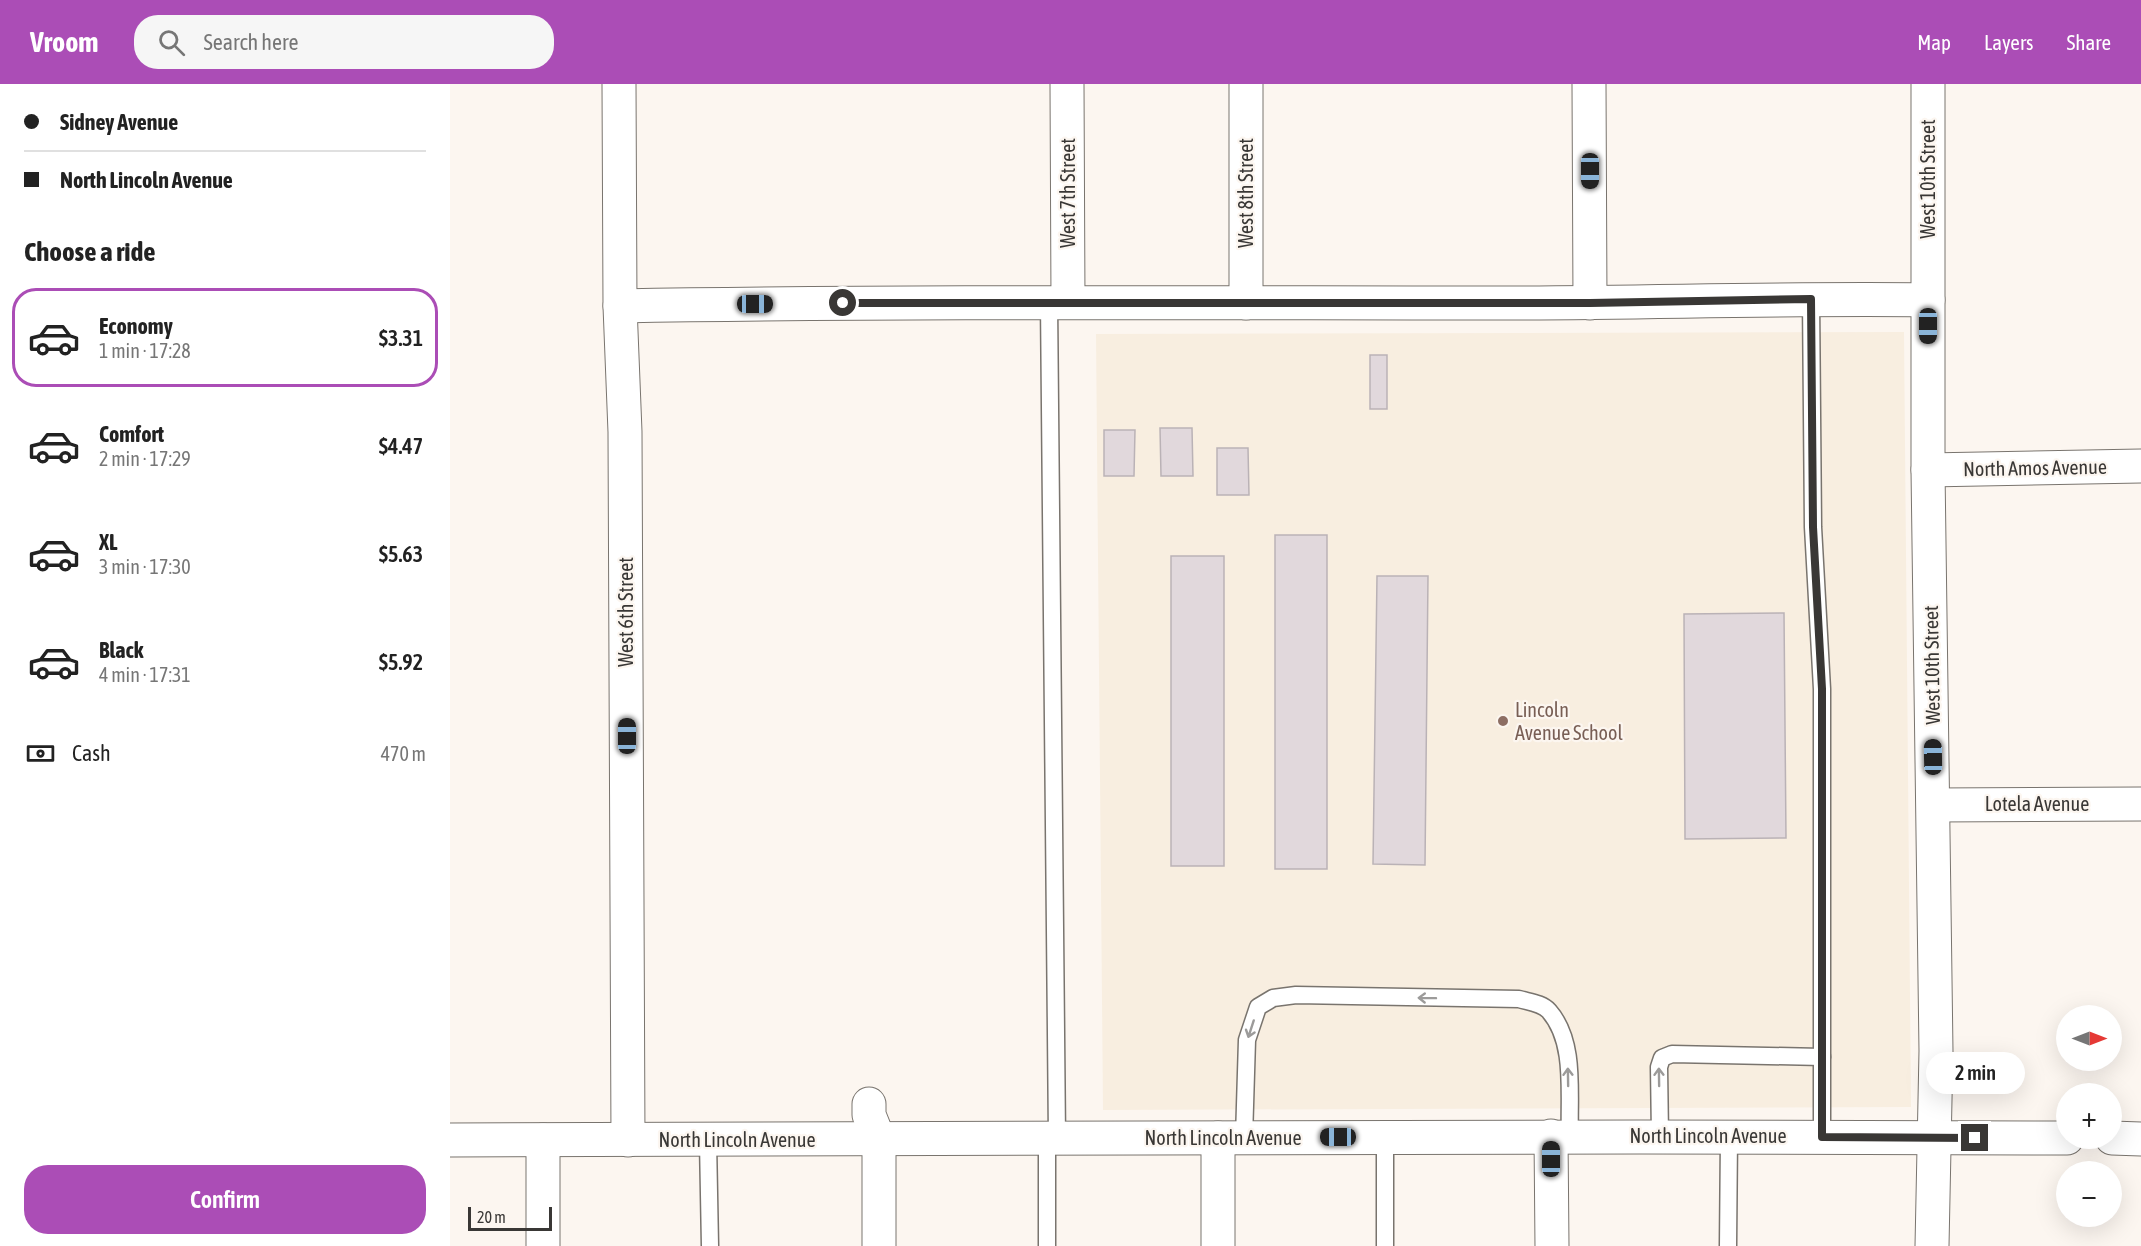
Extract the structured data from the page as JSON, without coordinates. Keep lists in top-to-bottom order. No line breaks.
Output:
{"streets":{"street":["West 10th Street","West 7th Street","West 8th Street","North Amos Avenue","West 6th Street","Lotela Avenue","North Lincoln Avenue"]},"crossings":[["West 10th Street","North Amos Avenue"],["West 10th Street","Lotela Avenue"],["West 10th Street","North Lincoln Avenue"],["West 6th Street","North Lincoln Avenue"]],"places":["Lincoln Avenue School"],"scale_bar":"20 m","north":"right","page":{"header":"Vroom","search":"Search here","nav":["Map","Layers","Share"],"banner":["Sidney Avenue","North Lincoln Avenue"],"heading":"Choose a ride","list":[{"name":"Economy","note":"1 min · 17:28","value":"$3.31"},{"name":"Comfort","note":"2 min · 17:29","value":"$4.47"},{"name":"XL","note":"3 min · 17:30","value":"$5.63"},{"name":"Black","note":"4 min · 17:31","value":"$5.92"}],"pay":["Cash","470 m"],"map_buttons":["+","−"],"bubble":"2 min","buttons":"Confirm","scale":"20 m"}}
